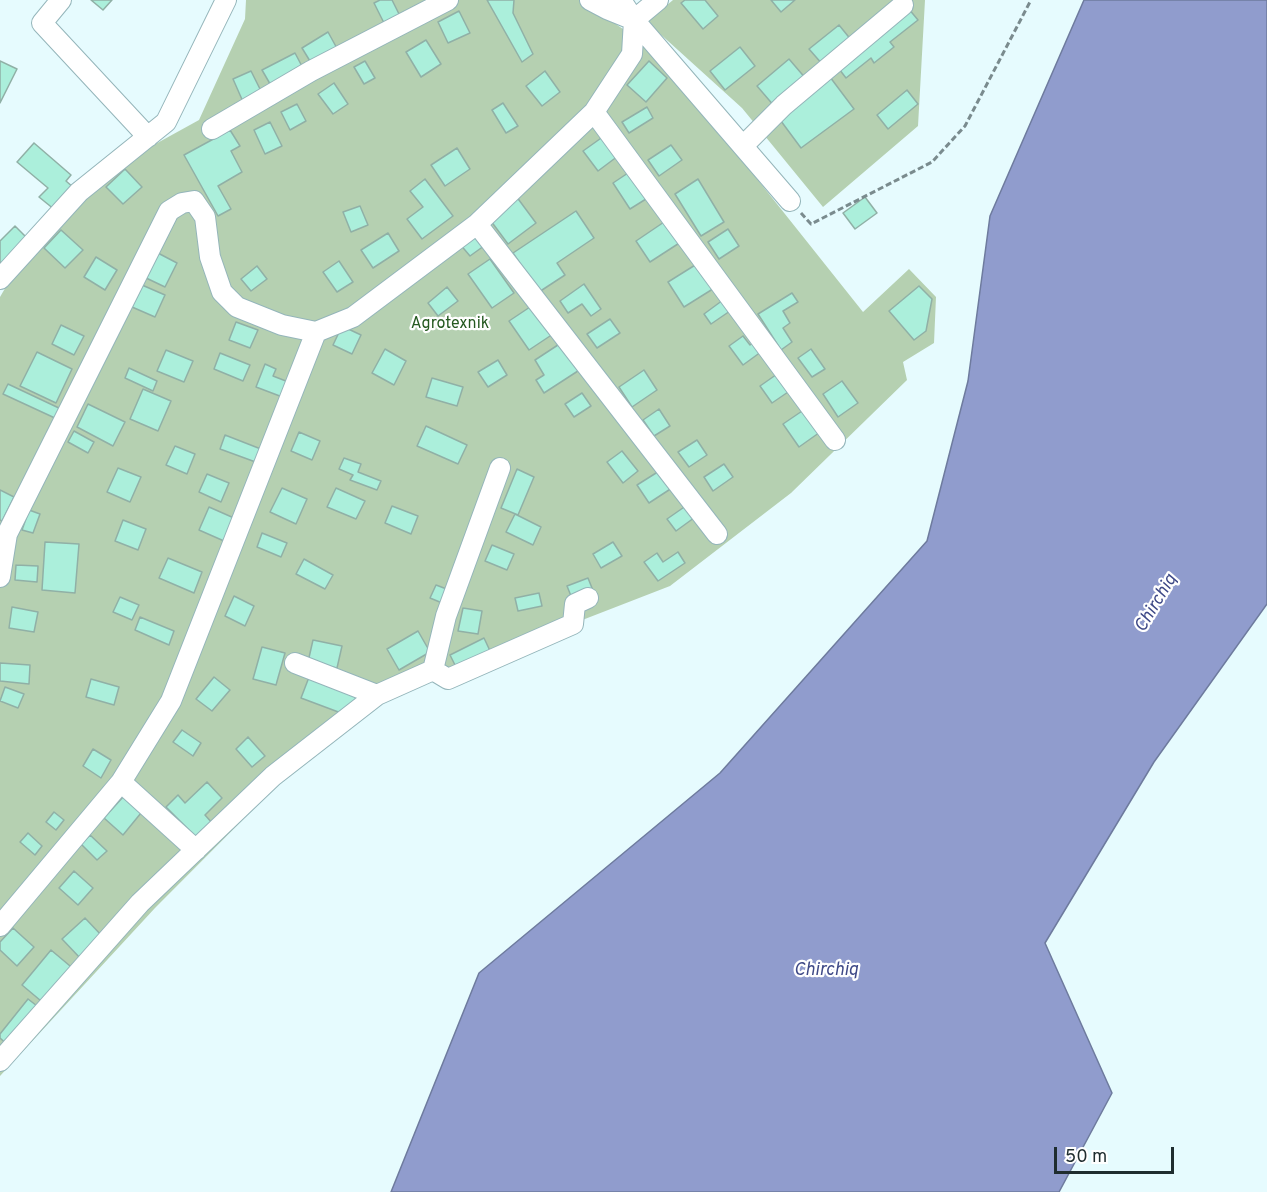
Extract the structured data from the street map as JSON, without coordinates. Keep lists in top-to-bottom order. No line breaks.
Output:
{"water":["Chirchiq"],"parks":["Agrotexnik"],"scale_bar":"50 m"}
